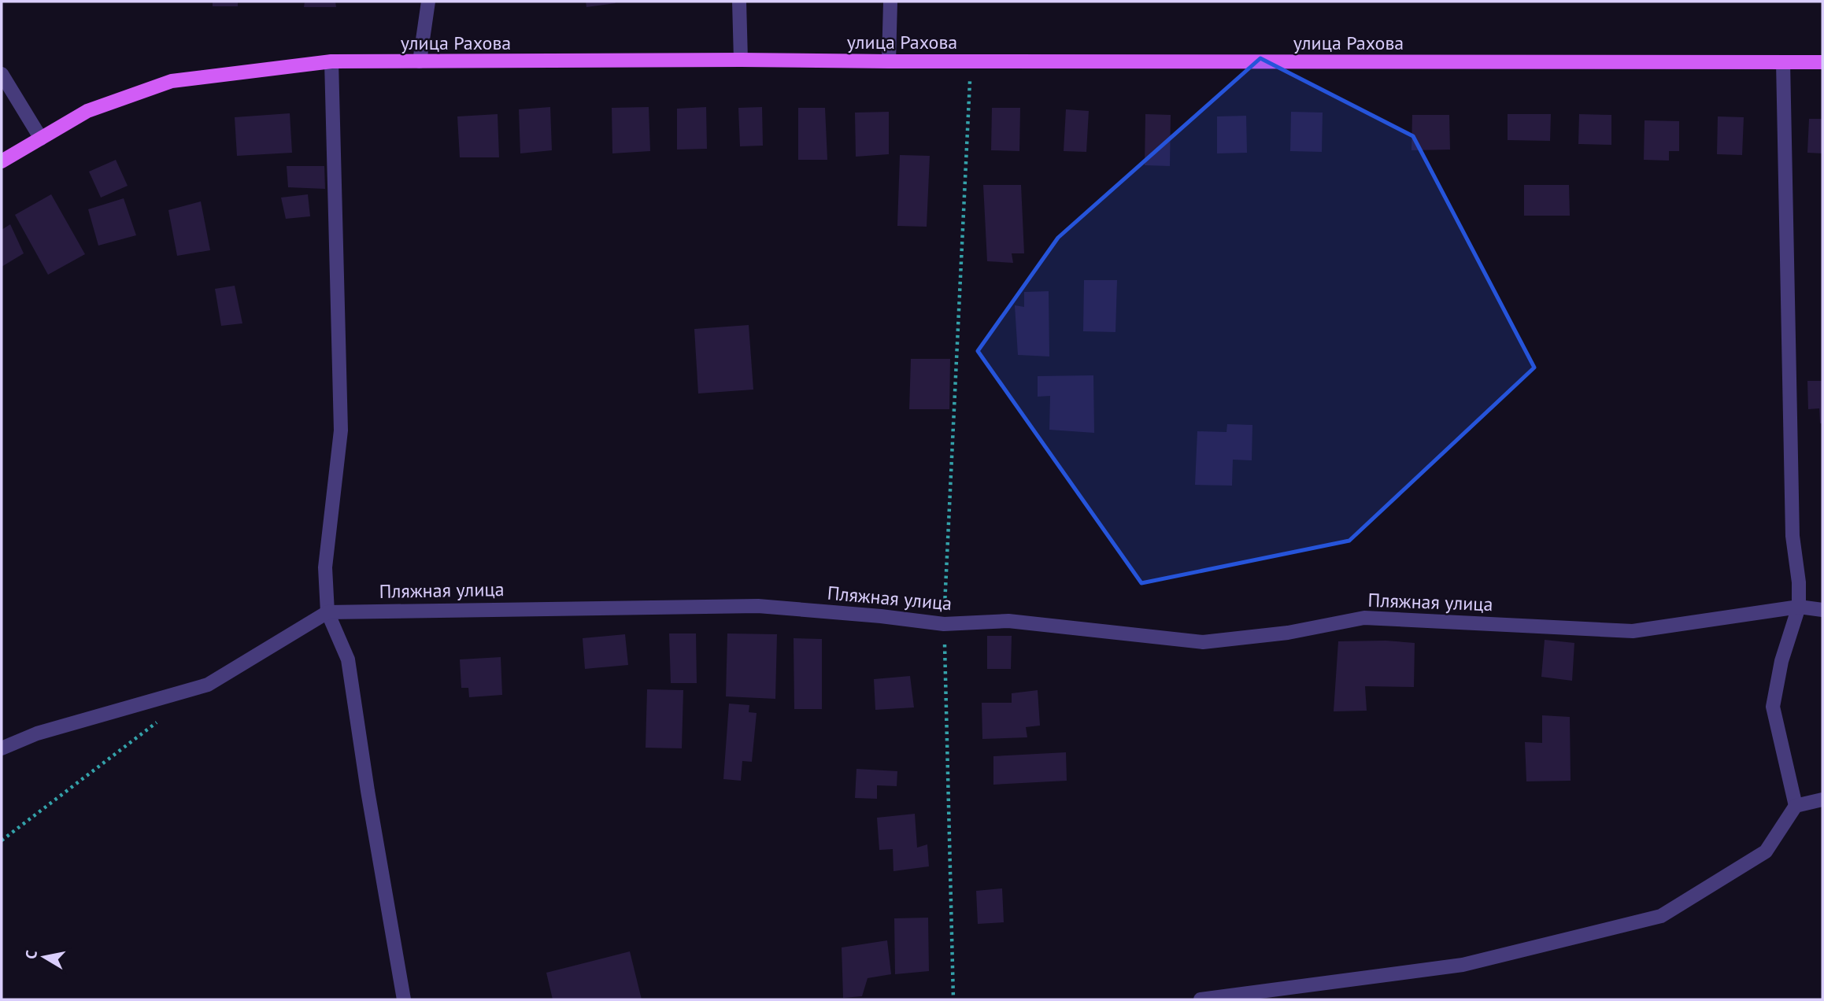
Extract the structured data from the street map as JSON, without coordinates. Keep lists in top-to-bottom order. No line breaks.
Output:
{"streets":{"main road":["улица Рахова"],"street":["Пляжная улица"]},"north":"left"}
